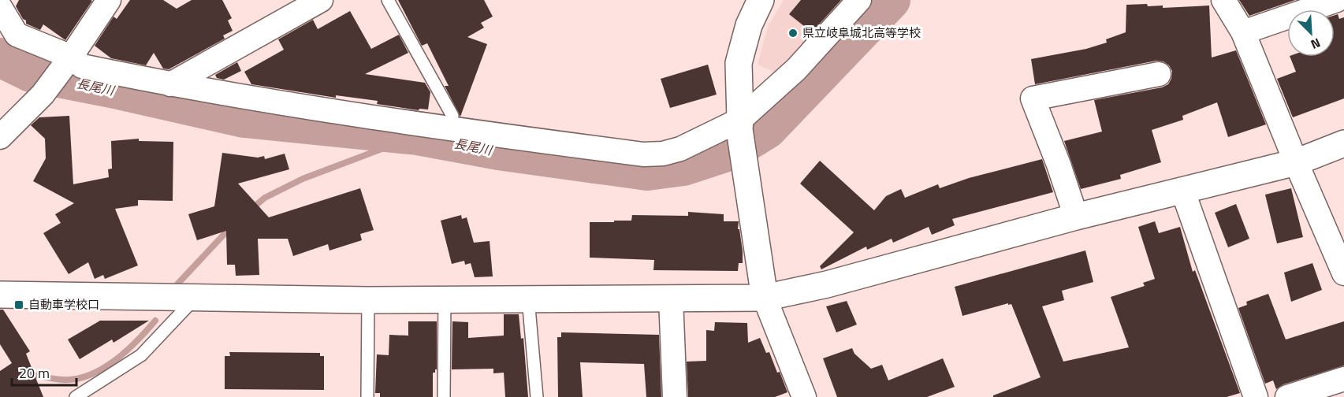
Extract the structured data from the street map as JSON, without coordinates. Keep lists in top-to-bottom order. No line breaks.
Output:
{"water":["長尾川"],"places":{"other":["県立岐阜城北高等学校"],"transit":["自動車学校口"]},"scale_bar":"20 m","north":"bottom right"}
